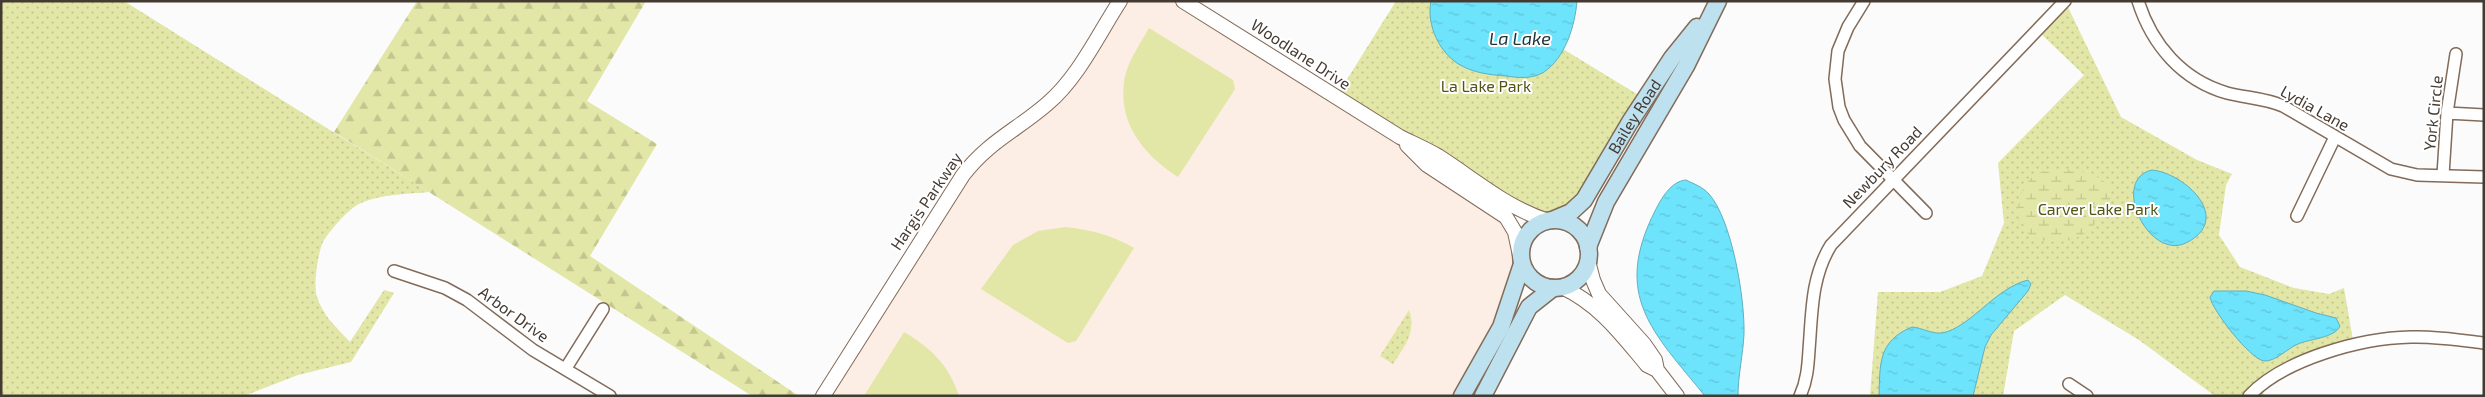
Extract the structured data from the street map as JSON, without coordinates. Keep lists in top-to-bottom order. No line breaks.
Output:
{"streets":{"main road":["Bailey Road"],"street":["Woodlane Drive","Lydia Lane","York Circle","Newbury Road","Hargis Parkway","Arbor Drive"]},"crossings":[["Woodlane Drive","Bailey Road"],["Lydia Lane","York Circle"]],"water":["La Lake"],"parks":["La Lake Park","Carver Lake Park"]}
